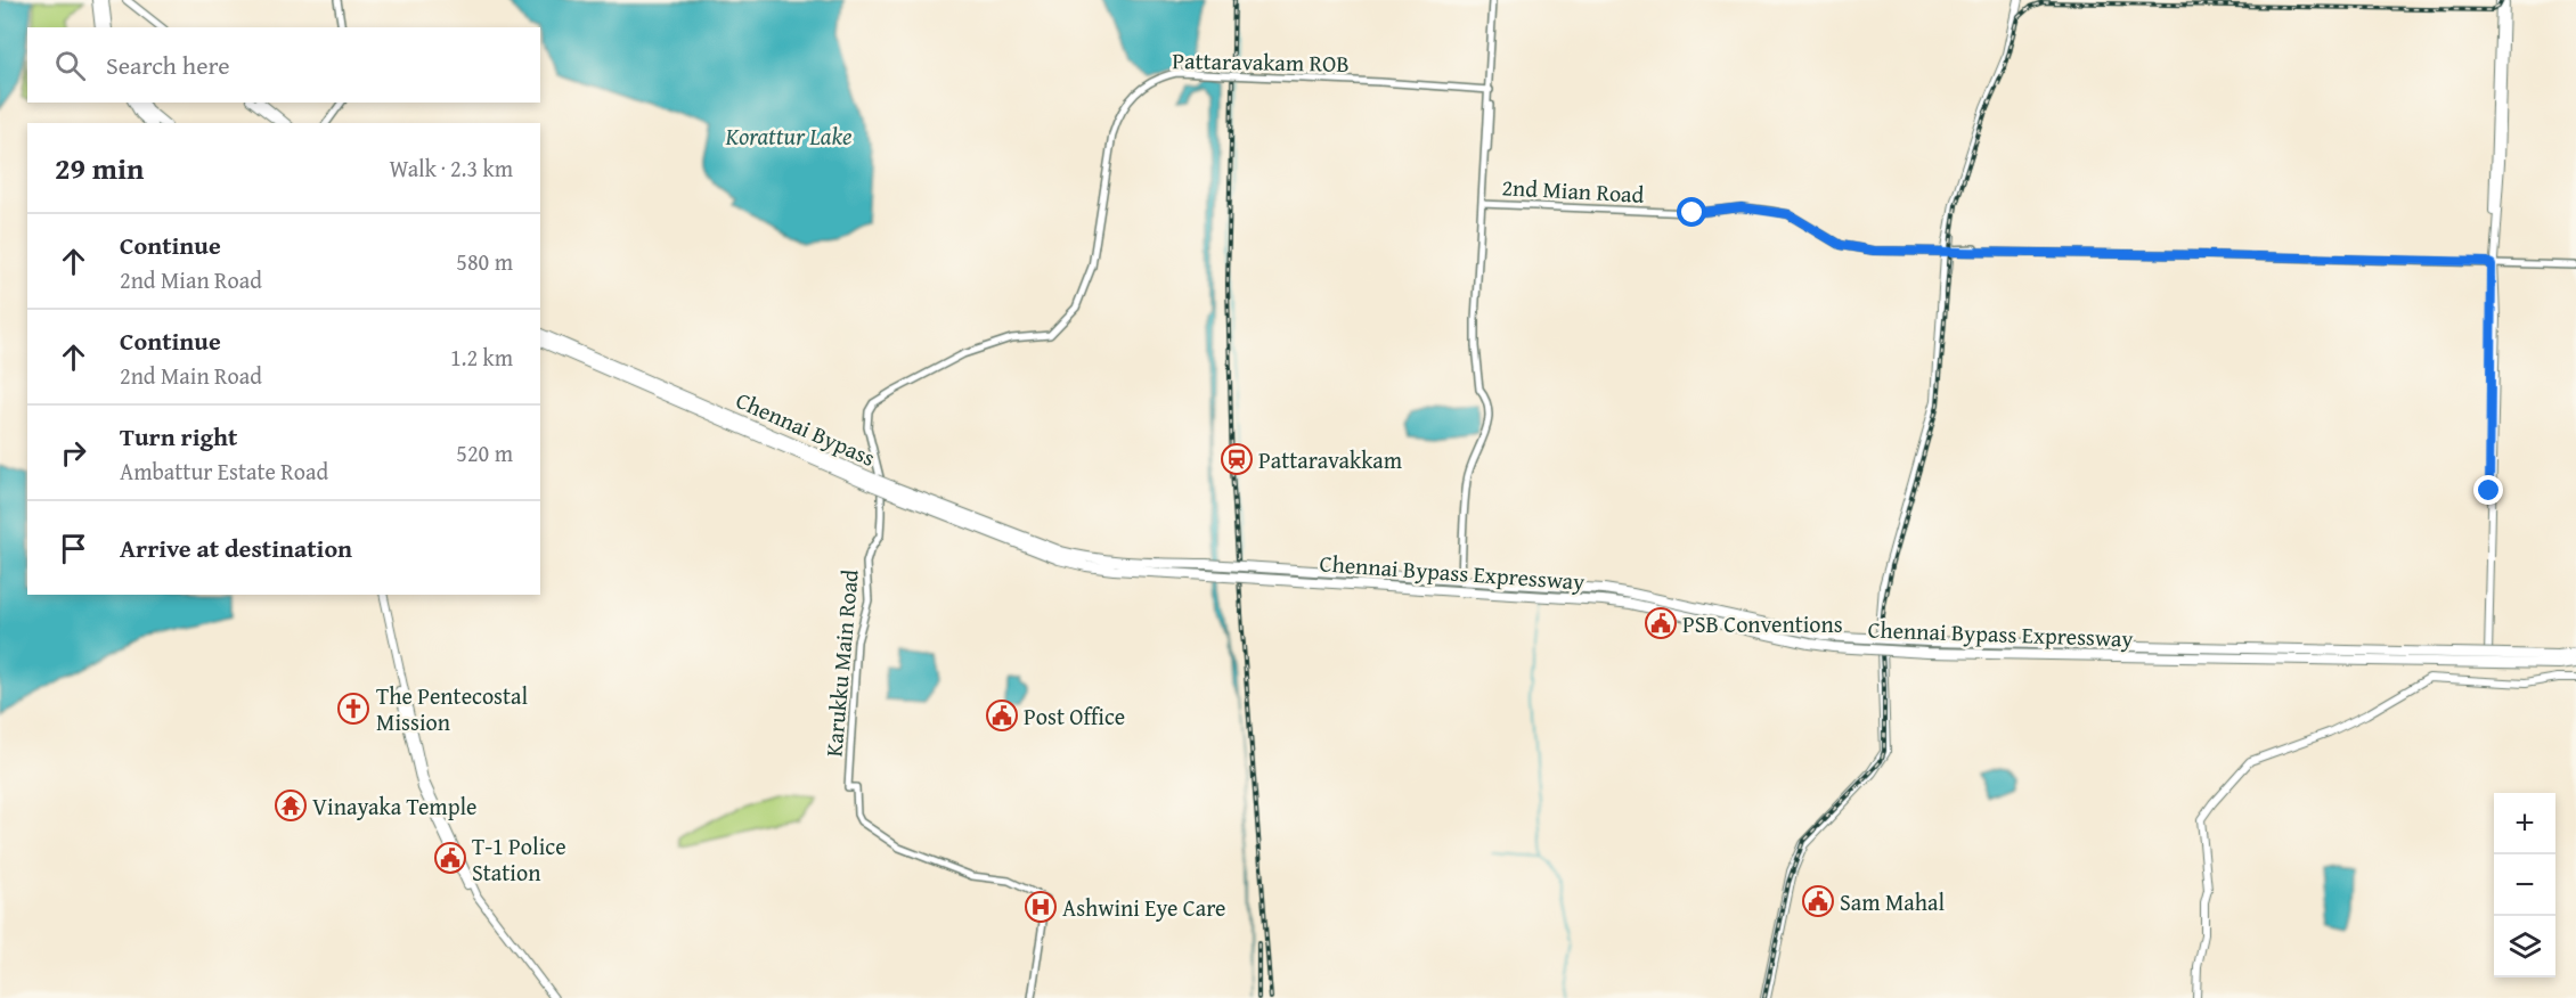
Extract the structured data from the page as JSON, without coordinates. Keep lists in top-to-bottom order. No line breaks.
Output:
{"streets":{"highway":["Chennai Bypass","Chennai Bypass Expressway"],"main road":["Pattaravakam ROB","2nd Mian Road","Karukku Main Road"]},"crossings":[["Pattaravakam ROB","Chennai Bypass"],["Pattaravakam ROB","Karukku Main Road"],["Chennai Bypass","Chennai Bypass Expressway"],["Chennai Bypass","Karukku Main Road"]],"water":["Korattur Lake"],"places":{"station":["Pattaravakkam"],"public building":["PSB Conventions","Post Office","T-1 Police Station","Sam Mahal"],"church":["The Pentecostal Mission"],"temple":["Vinayaka Temple"],"hospital":["Ashwini Eye Care"]},"page":{"search":"Search here","heading":["29 min","Walk · 2.3 km"],"list":[["Continue","2nd Mian Road","580 m"],["Continue","2nd Main Road","1.2 km"],["Turn right","Ambattur Estate Road","520 m"],"Arrive at destination"],"map_buttons":["+","−"]}}
